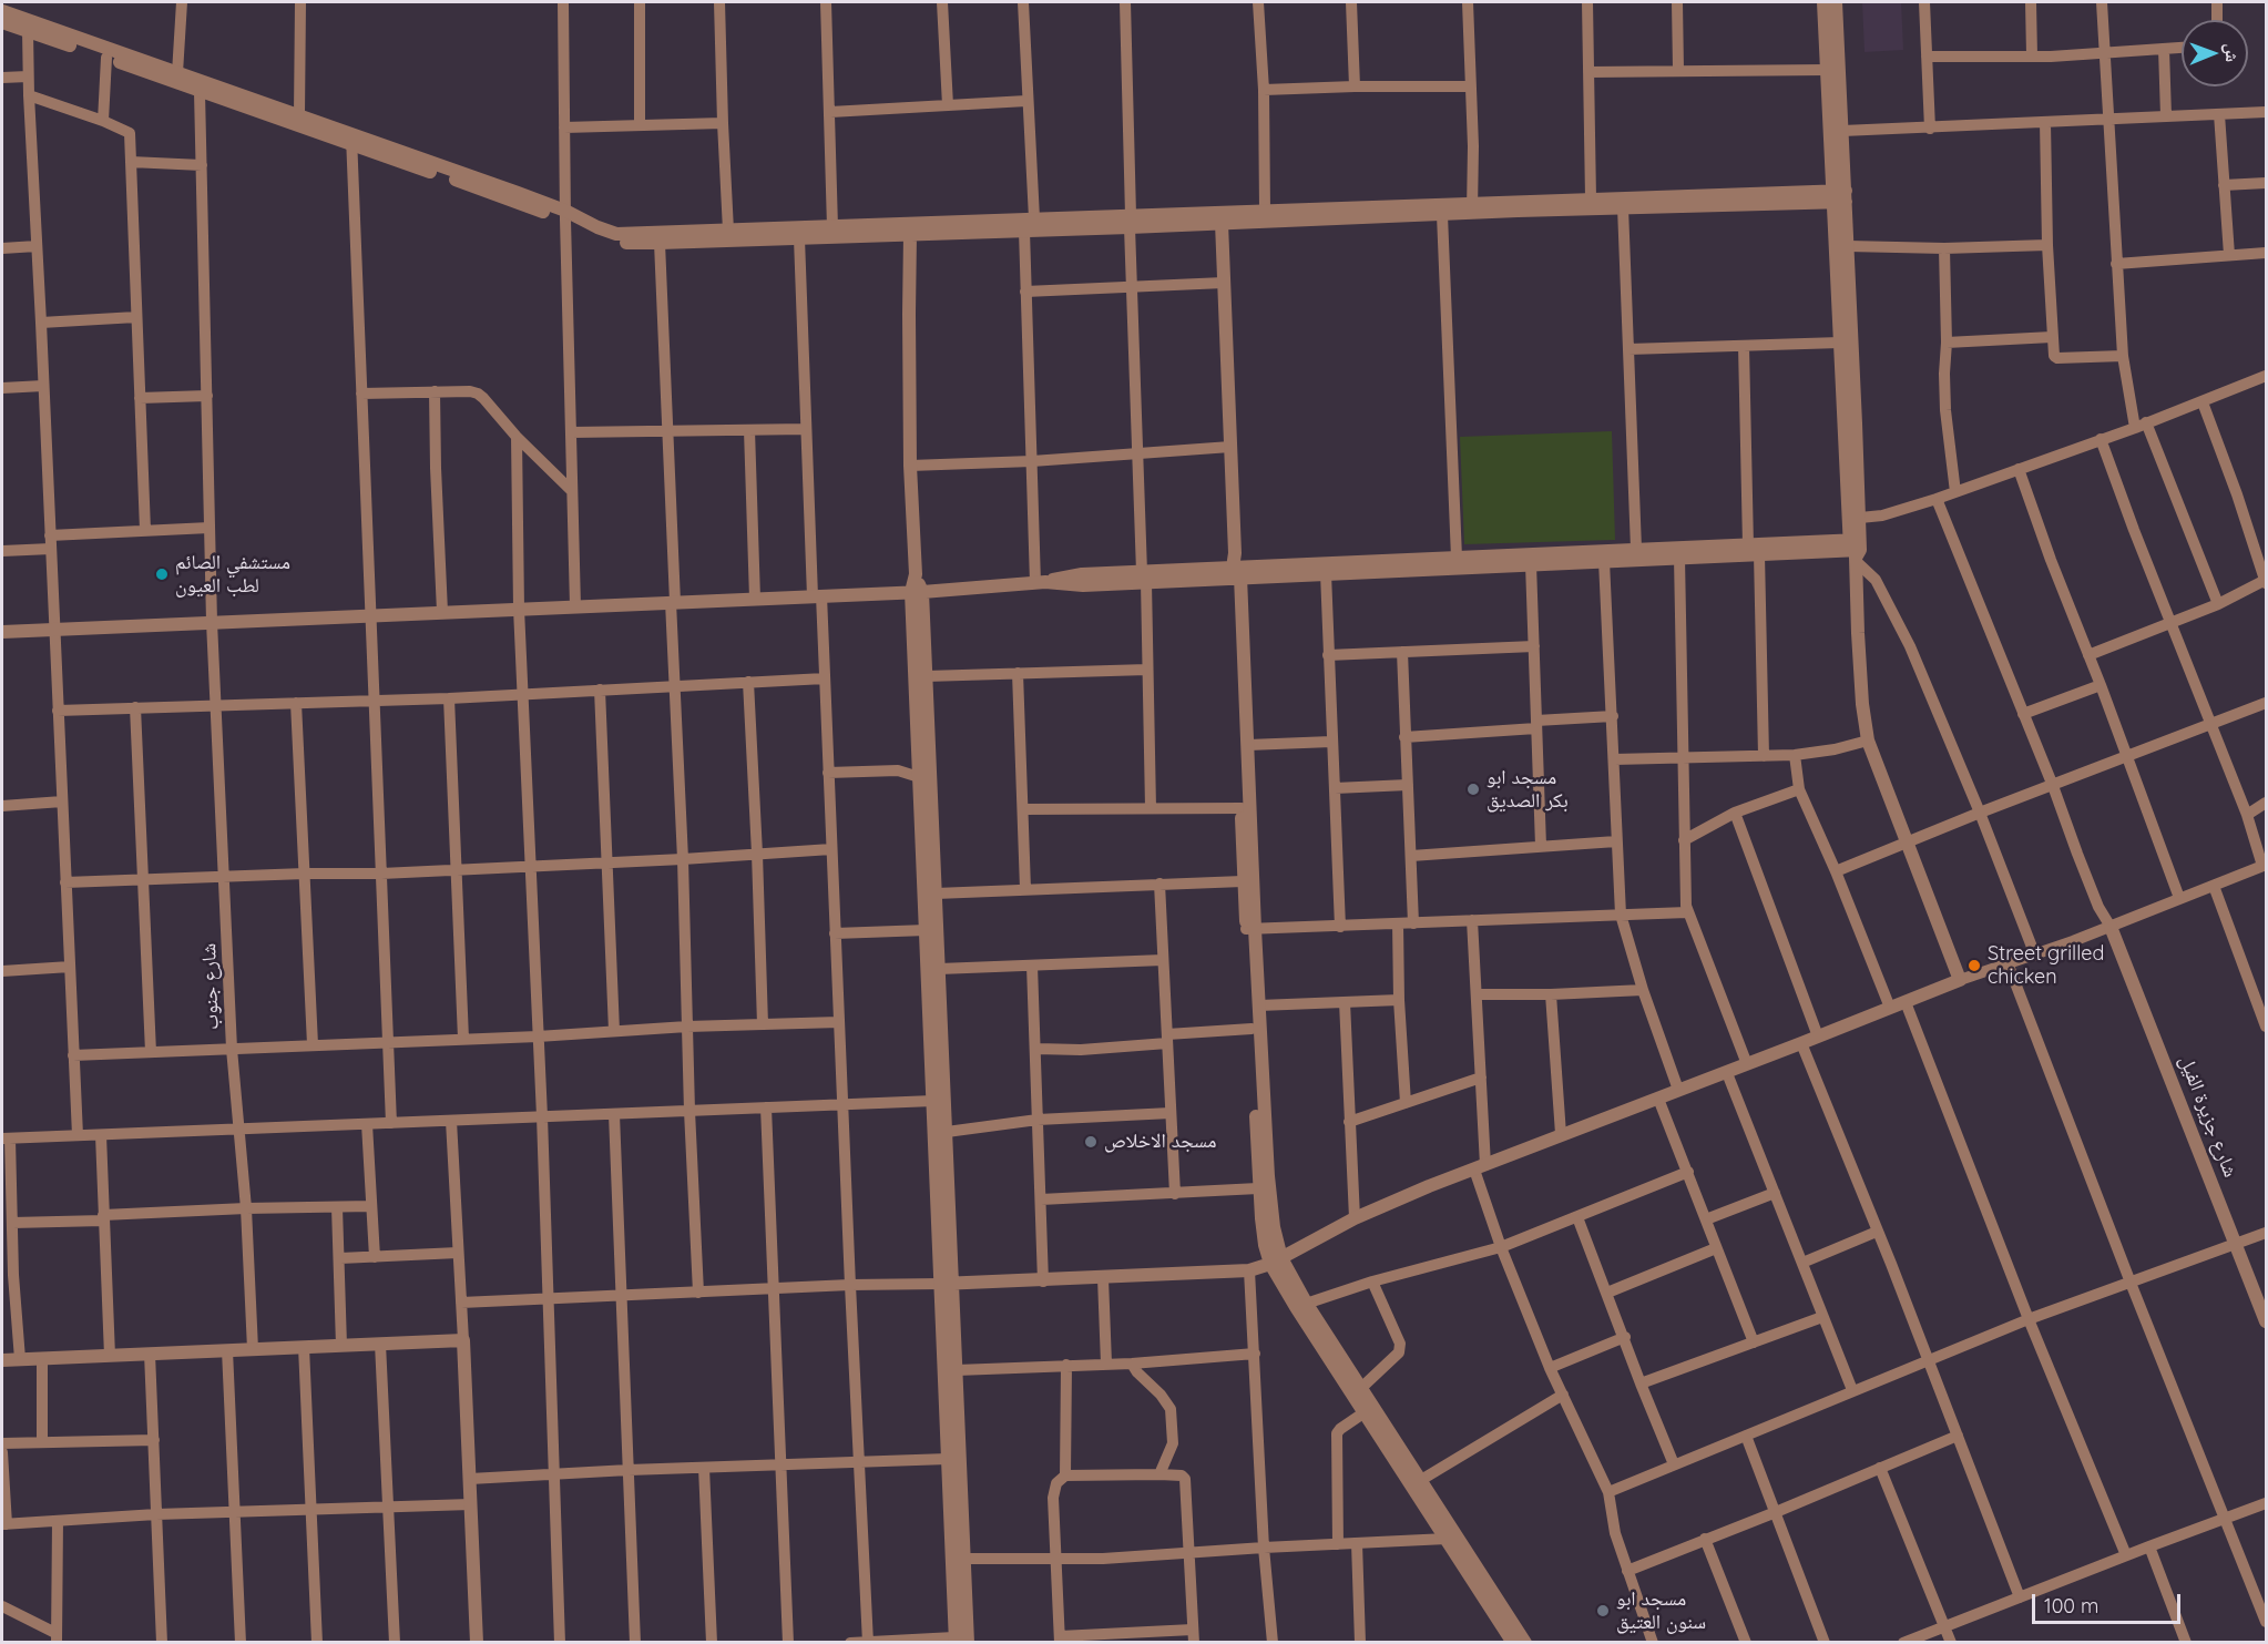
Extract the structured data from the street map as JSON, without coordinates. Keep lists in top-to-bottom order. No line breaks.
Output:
{"streets":{"street":["شارع جنوب","شارع جزيرة الفيل"]},"places":["مستشفي الصائم لطب العيون","مسجد ابو بكر الصديق","Street grilled chicken","مسجد الاخلاص","مسجد ابو سنون العتيق"],"scale_bar":"100 m","north":"right"}
